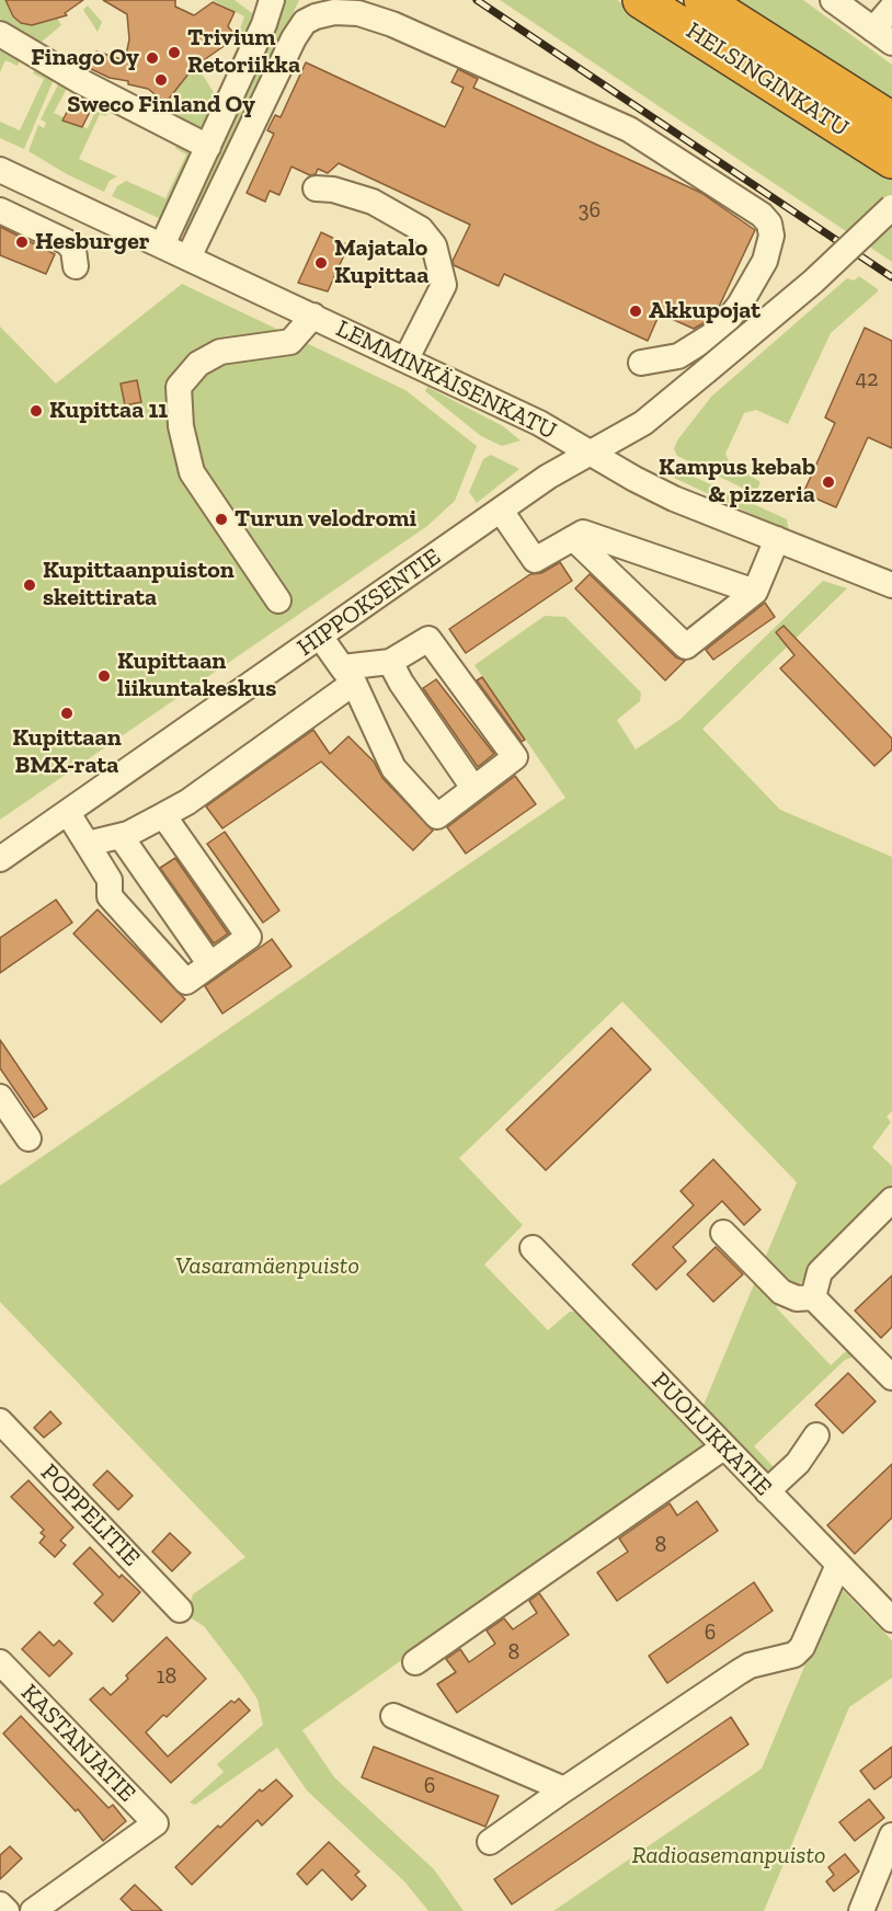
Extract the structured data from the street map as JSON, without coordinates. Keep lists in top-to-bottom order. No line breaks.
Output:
{"streets":{"highway":["HELSINGINKATU"],"street":["LEMMINKÄISENKATU","HIPPOKSENTIE","PUOLUKKATIE","POPPELITIE","KASTANJATIE"]},"crossings":[["LEMMINKÄISENKATU","HIPPOKSENTIE"]],"parks":["Vasaramäenpuisto","Radioasemanpuisto"],"places":["Trivium Retoriikka","Finago Oy","Sweco Finland Oy","Hesburger","Majatalo Kupittaa","Akkupojat","Kupittaa 11","Kampus kebab & pizzeria","Turun velodromi","Kupittaanpuiston skeittirata","Kupittaan liikuntakeskus","Kupittaan BMX-rata"],"house_numbers":["36","42","8","6","8","18","6"]}
